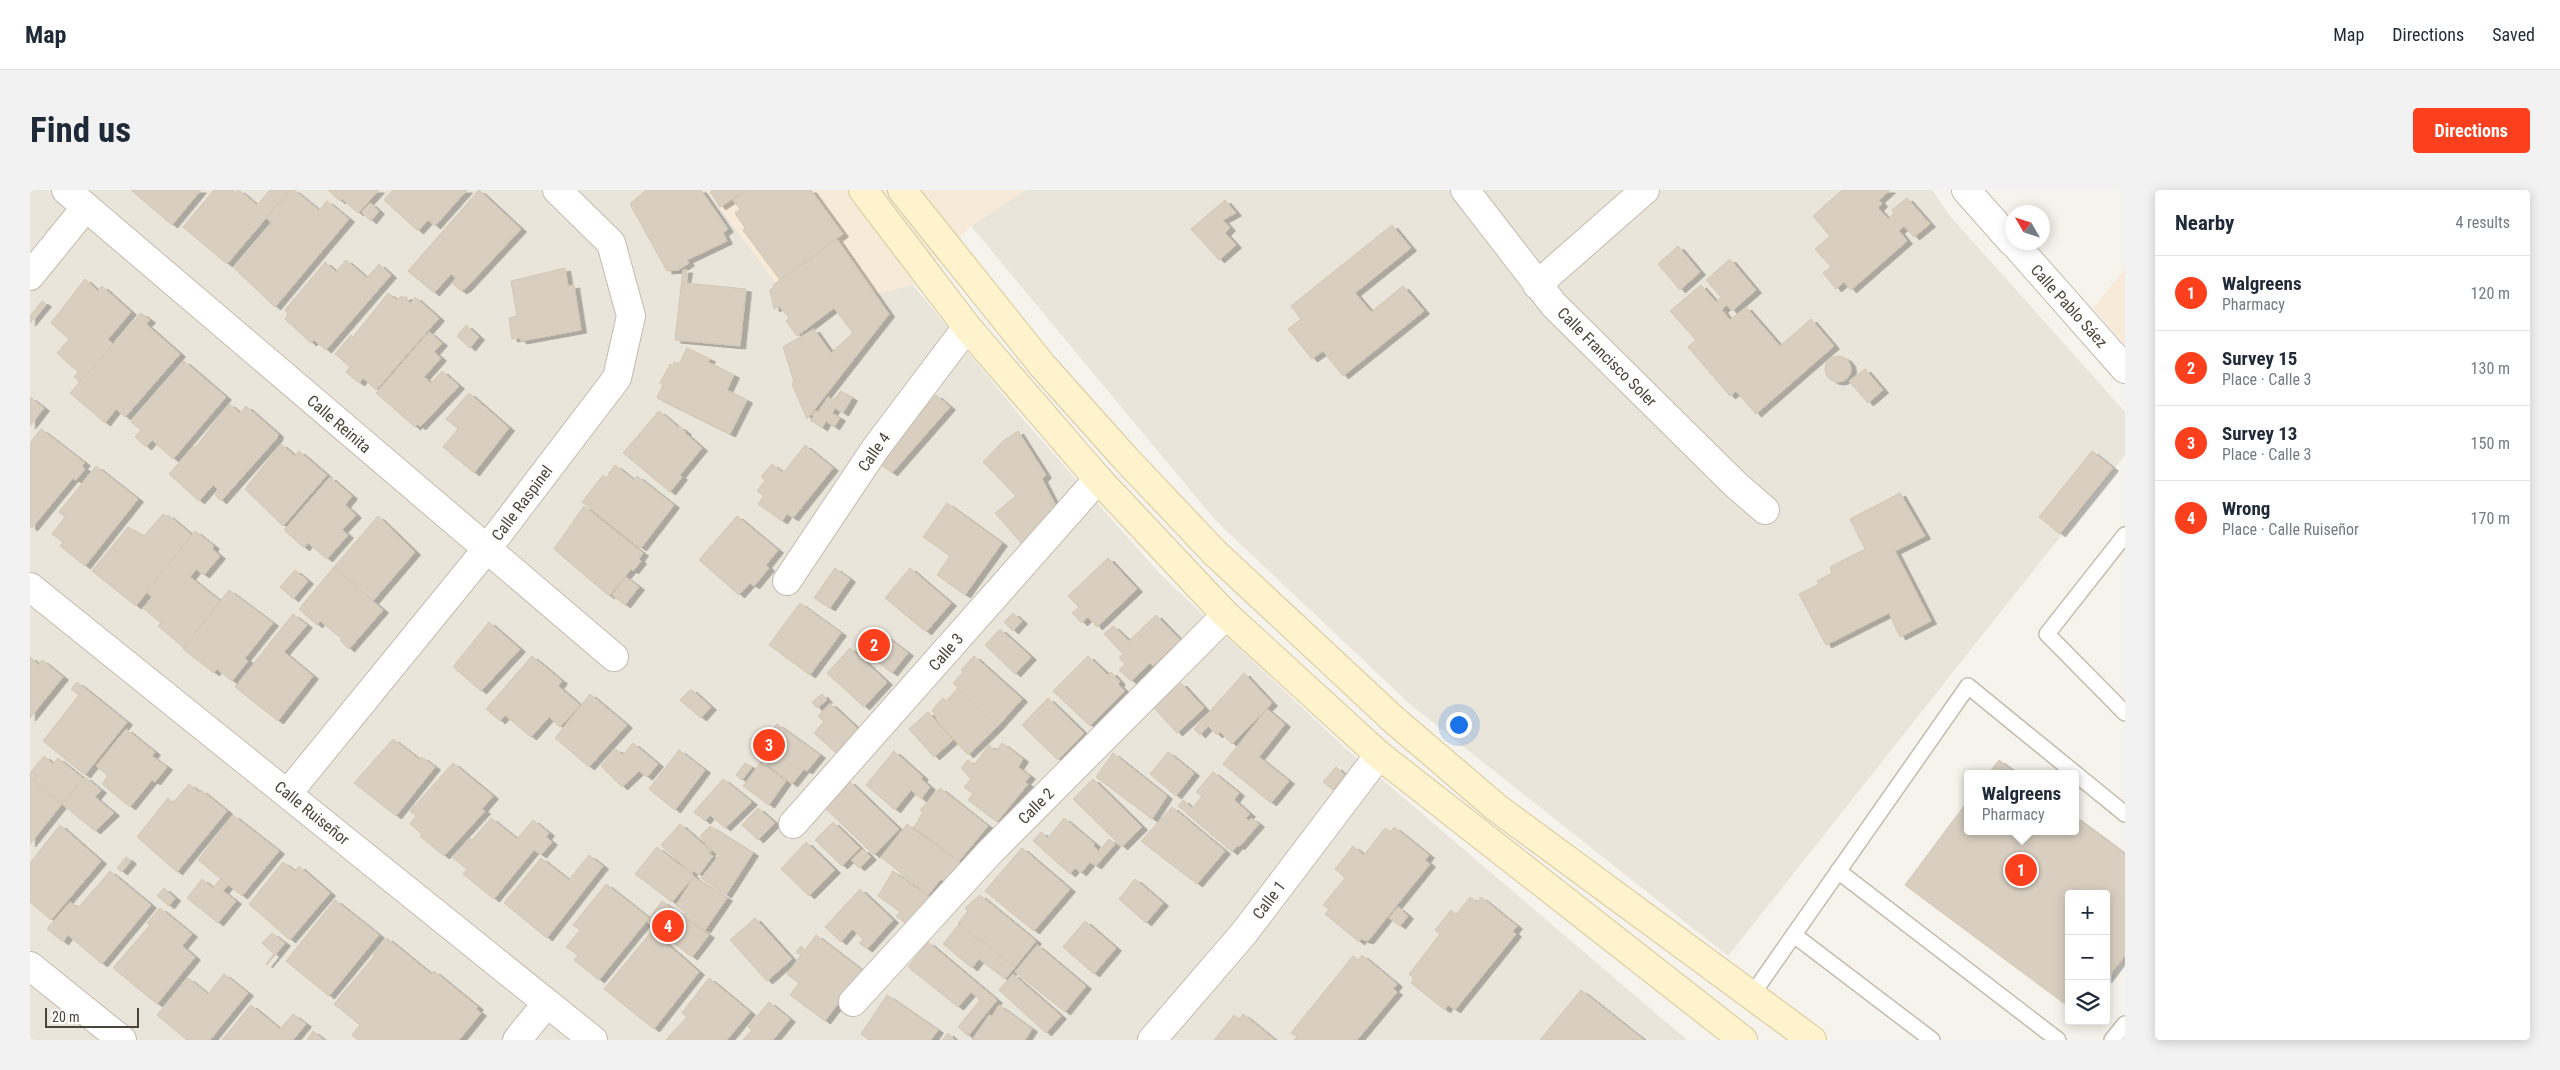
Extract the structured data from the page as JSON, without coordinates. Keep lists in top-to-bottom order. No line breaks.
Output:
{"streets":{"street":["Calle Pablo Sáez","Calle Francisco Soler","Calle Reinita","Calle 4","Calle Raspinel","Calle 3","Calle 2","Calle Ruiseñor","Calle 1"]},"crossings":[["Calle Reinita","Calle Raspinel"],["Calle Raspinel","Calle Ruiseñor"]],"scale_bar":"20 m","north":"top left","page":{"header":"Map","nav":["Map","Directions","Saved"],"buttons":"Directions","title":"Find us","heading":["Nearby","4 results"],"list":[{"mark":"1","name":"Walgreens","note":"Pharmacy","value":"120 m"},{"mark":"2","name":"Survey 15","note":"Place · Calle 3","value":"130 m"},{"mark":"3","name":"Survey 13","note":"Place · Calle 3","value":"150 m"},{"mark":"4","name":"Wrong","note":"Place · Calle Ruiseñor","value":"170 m"}],"pins":["2","3","1","4"],"popup":["Walgreens","Pharmacy"],"map_buttons":["+","−"],"scale":"20 m"}}
